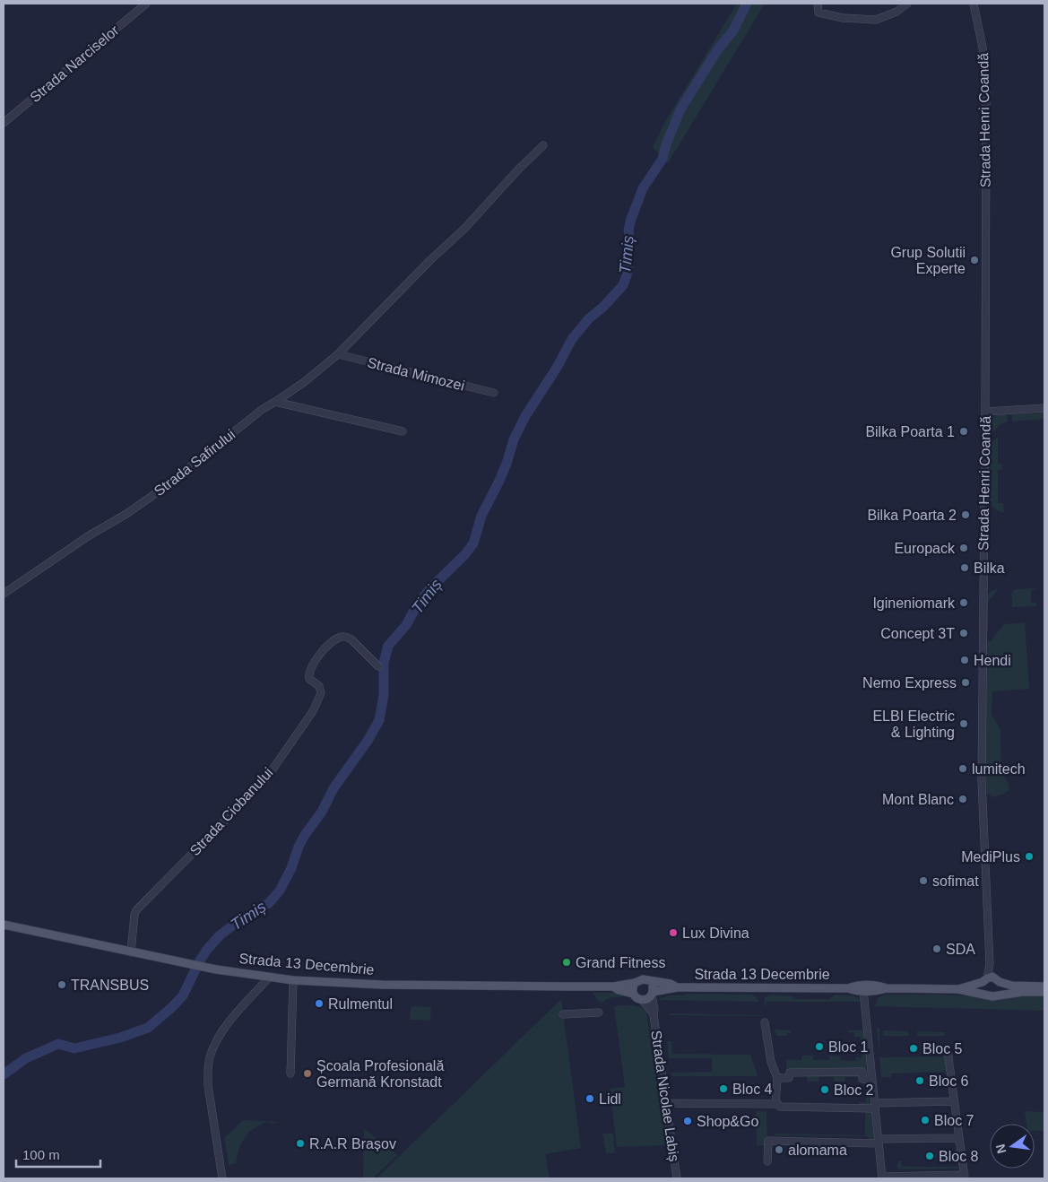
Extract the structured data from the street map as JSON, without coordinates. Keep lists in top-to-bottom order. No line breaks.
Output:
{"streets":{"main road":["Strada 13 Decembrie"],"street":["Strada Narciselor","Strada Henri Coandă","Strada Mimozei","Strada Safirului","Strada Ciobanului","Strada Nicolae Labiș"]},"crossings":[["Strada Henri Coandă","Strada 13 Decembrie"],["Strada Mimozei","Strada Safirului"],["Strada Ciobanului","Strada 13 Decembrie"],["Strada 13 Decembrie","Strada Nicolae Labiș"]],"water":["Timiș"],"places":["Grup Solutii Experte","Bilka Poarta 1","Bilka Poarta 2","Europack","Bilka","Igineniomark","Concept 3T","Hendi","Nemo Express","ELBI Electric & Lighting","lumitech","Mont Blanc","MediPlus","sofimat","Lux Divina","SDA","Grand Fitness","TRANSBUS","Rulmentul","Bloc 1","Bloc 5","Școala Profesională Germană Kronstadt","Bloc 6","Bloc 4","Bloc 2","Lidl","Bloc 7","Shop&Go","R.A.R Brașov","alomama","Bloc 8"],"scale_bar":"100 m","north":"left"}
